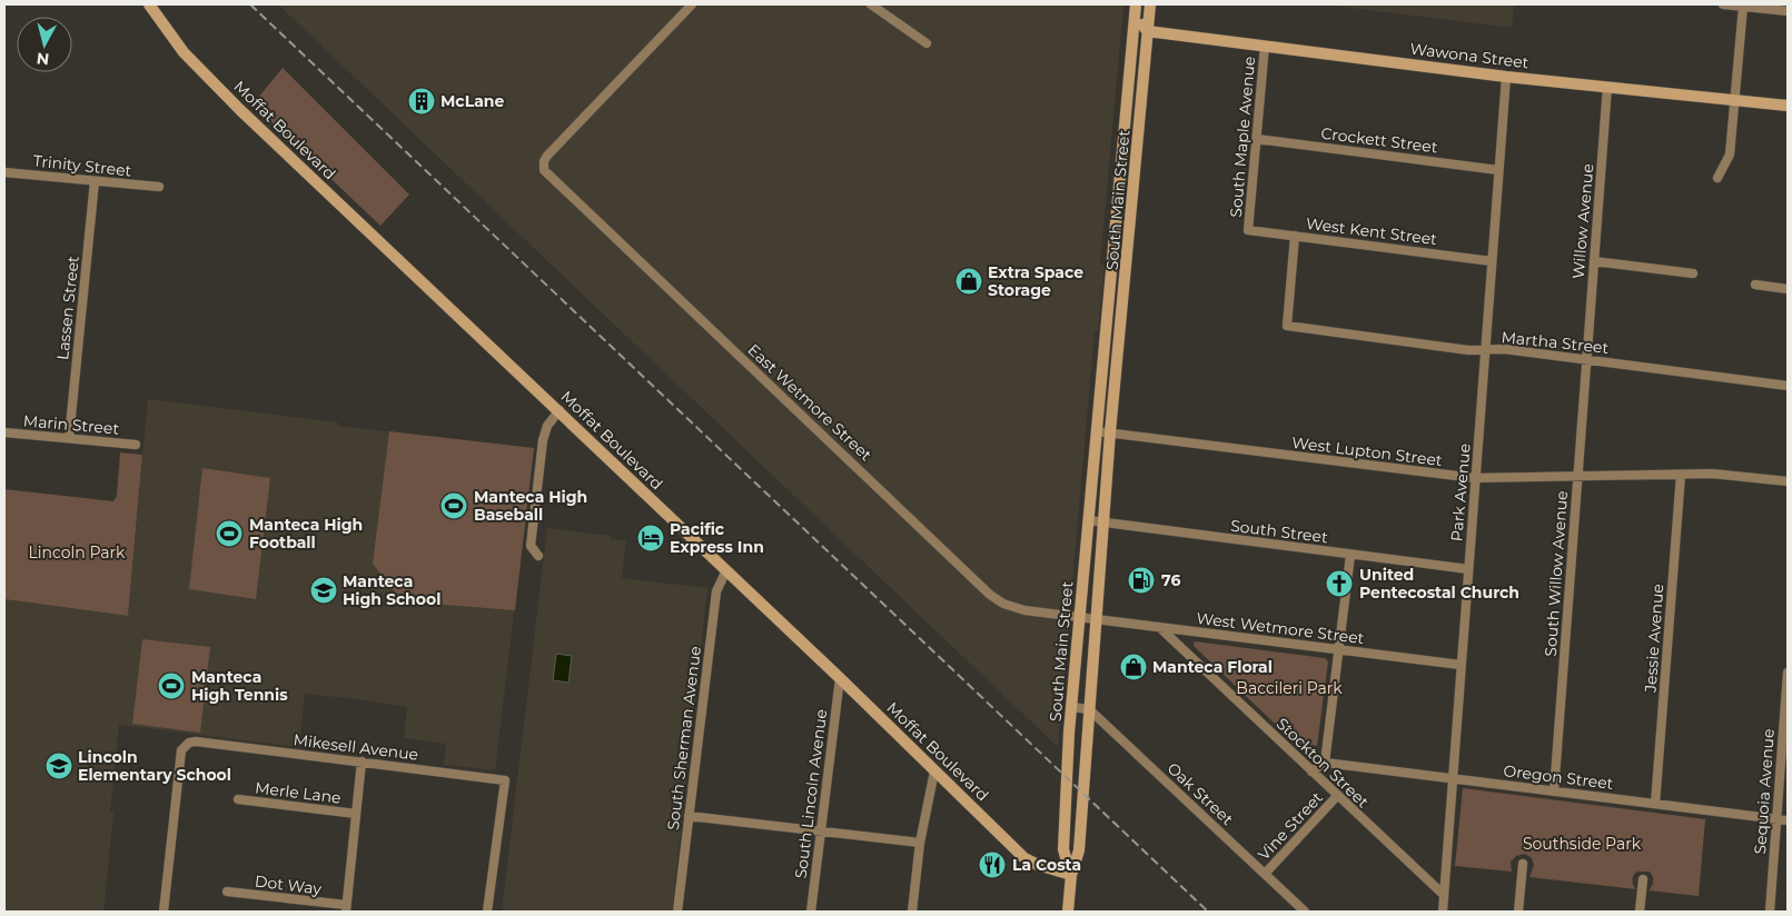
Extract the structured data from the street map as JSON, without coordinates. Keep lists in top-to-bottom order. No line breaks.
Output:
{"streets":{"main road":["Wawona Street","Moffat Boulevard","South Main Street"],"street":["South Maple Avenue","Crockett Street","Trinity Street","Willow Avenue","West Kent Street","Lassen Street","Martha Street","East Wetmore Street","Marin Street","West Lupton Street","Park Avenue","South Street","South Willow Avenue","West Wetmore Street","Jessie Avenue","South Sherman Avenue","Mikesell Avenue","Stockton Street","Oregon Street","Sequoia Avenue","Merle Lane","South Lincoln Avenue","Oak Street","Vine Street","Dot Way"]},"crossings":[["Wawona Street","South Maple Avenue"],["Wawona Street","South Main Street"],["Wawona Street","Willow Avenue"],["Wawona Street","Park Avenue"],["Moffat Boulevard","South Main Street"],["Moffat Boulevard","South Sherman Avenue"],["Moffat Boulevard","South Lincoln Avenue"],["South Maple Avenue","Crockett Street"],["South Maple Avenue","West Kent Street"],["Crockett Street","Park Avenue"],["Trinity Street","Lassen Street"],["South Main Street","East Wetmore Street"],["South Main Street","West Lupton Street"],["South Main Street","South Street"],["South Main Street","West Wetmore Street"],["South Main Street","Oak Street"],["Willow Avenue","Martha Street"],["Willow Avenue","South Willow Avenue"],["West Kent Street","Martha Street"],["West Kent Street","Park Avenue"],["Lassen Street","Marin Street"],["Martha Street","Park Avenue"],["Martha Street","South Willow Avenue"],["East Wetmore Street","West Wetmore Street"],["West Lupton Street","Park Avenue"],["West Lupton Street","South Willow Avenue"],["West Lupton Street","Jessie Avenue"],["Park Avenue","South Street"],["Park Avenue","West Wetmore Street"],["Park Avenue","Stockton Street"],["Park Avenue","Oregon Street"],["South Willow Avenue","Oregon Street"],["West Wetmore Street","Stockton Street"],["Jessie Avenue","Oregon Street"],["Stockton Street","Vine Street"],["Oregon Street","Sequoia Avenue"],["Oregon Street","Vine Street"],["Oak Street","Vine Street"]],"parks":["Lincoln Park","Baccileri Park","Southside Park"],"places":{"building":["McLane"],"shop":["Extra Space Storage","Manteca Floral"],"sports":["Manteca High Baseball","Manteca High Football","Manteca High Tennis"],"hotel":["Pacific Express Inn"],"fuel station":["76"],"church":["United Pentecostal Church"],"school or university":["Manteca High School","Lincoln Elementary School"],"restaurant":["La Costa"]},"north":"bottom"}
